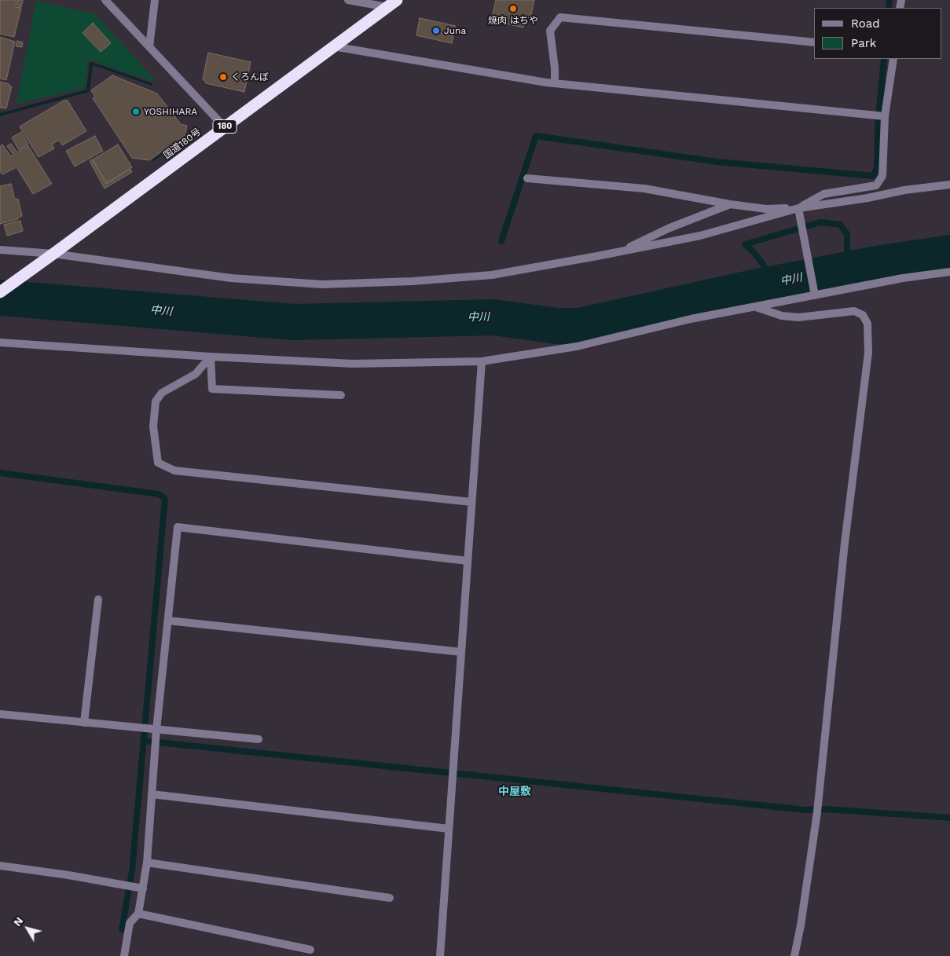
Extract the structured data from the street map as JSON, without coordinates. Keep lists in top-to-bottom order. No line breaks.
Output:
{"streets":{"highway":["180","国道180号"]},"districts":["中屋敷"],"water":["中川"],"places":["焼肉 はちや","Juna","くろんぼ","YOSHIHARA"],"legend":["Road","Park"],"north":"top left"}
